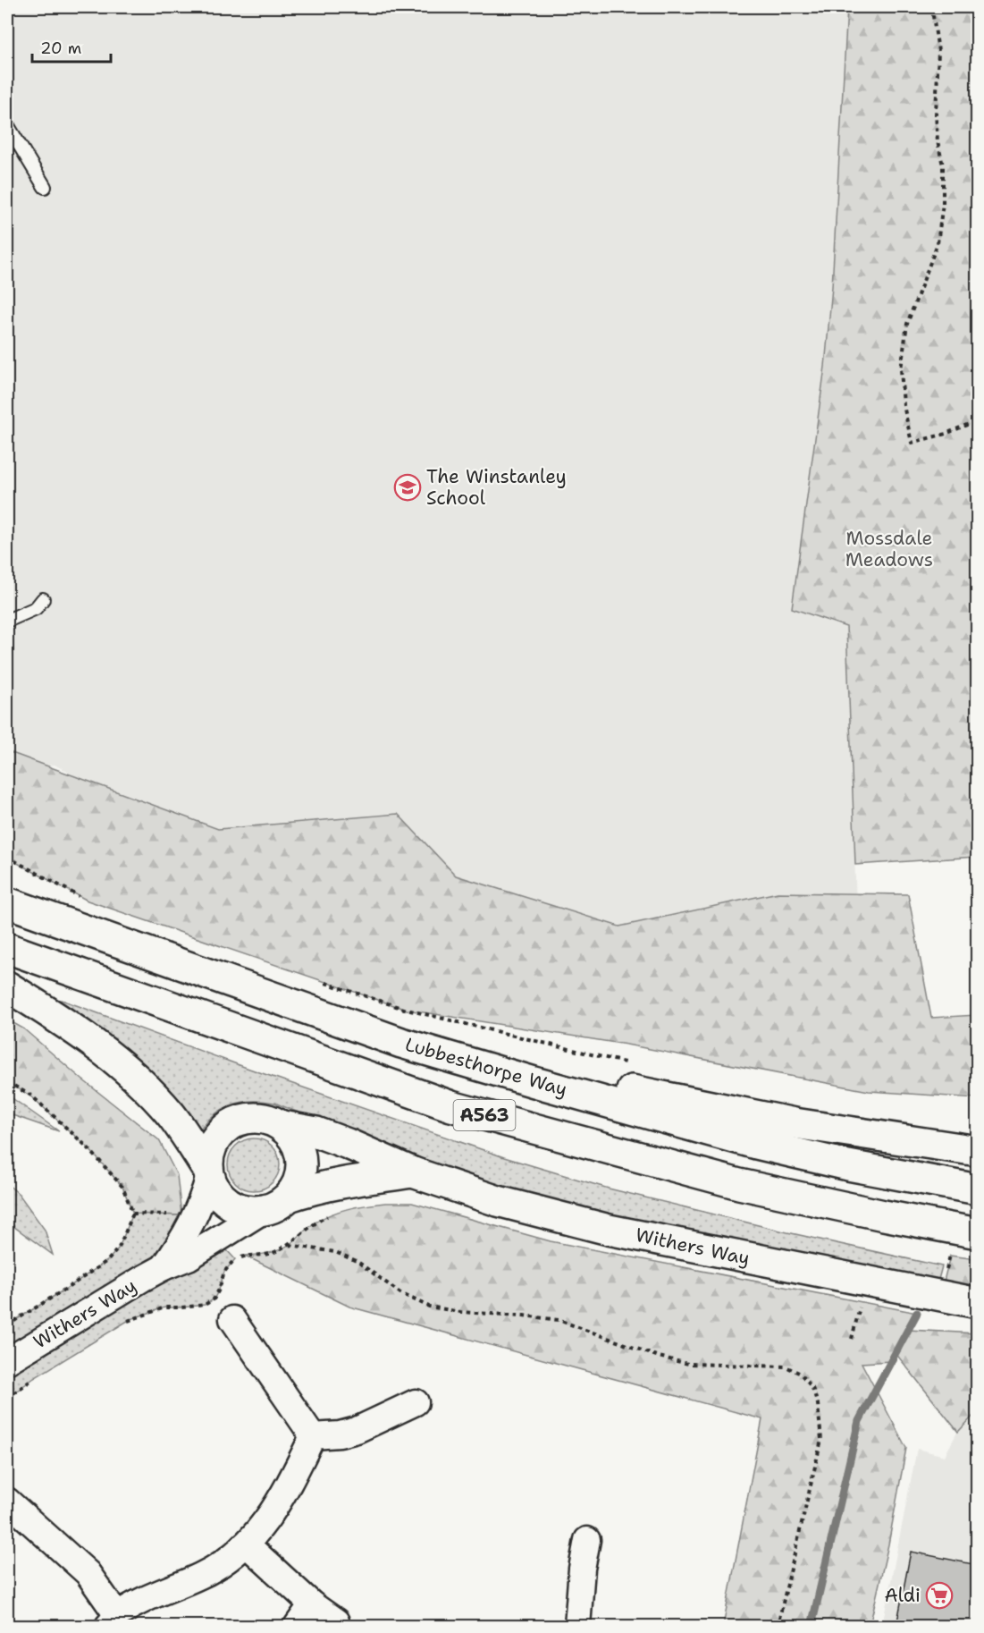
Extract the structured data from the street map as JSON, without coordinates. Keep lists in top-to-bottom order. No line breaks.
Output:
{"streets":{"main road":["Lubbesthorpe Way","A563","Withers Way"]},"parks":["Mossdale Meadows"],"places":{"school or university":["The Winstanley School"],"supermarket":["Aldi"]},"scale_bar":"20 m"}
